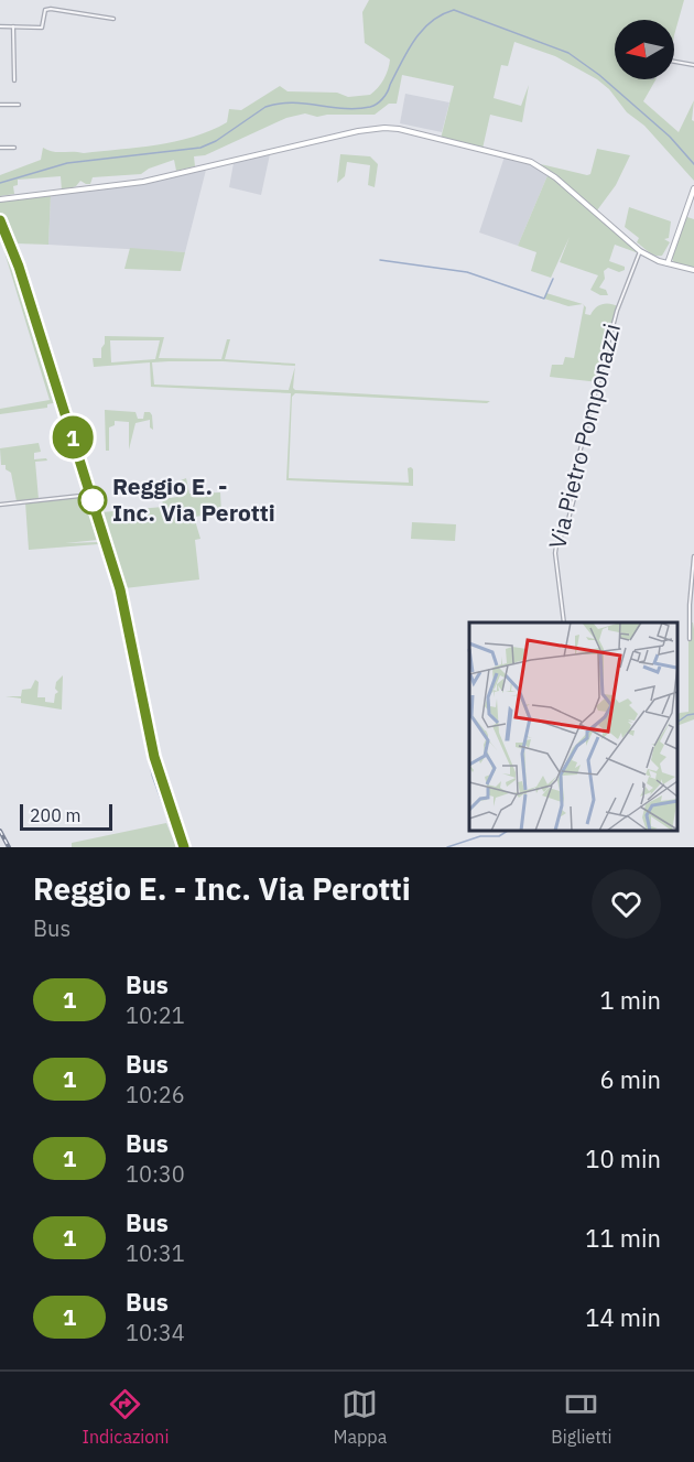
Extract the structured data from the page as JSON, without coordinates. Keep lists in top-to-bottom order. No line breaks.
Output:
{"streets":{"street":["Via Pietro Pomponazzi"]},"places":["Reggio E. - Inc. Via Perotti"],"lines":["bus line 1"],"scale_bar":"200 m","north":"left","page":{"on_map":"1","scale":"200 m","heading":["Reggio E. - Inc. Via Perotti","Bus"],"list":[{"mark":"1","name":"Bus","note":"10:21","value":"1 min"},{"mark":"1","name":"Bus","note":"10:26","value":"6 min"},{"mark":"1","name":"Bus","note":"10:30","value":"10 min"},{"mark":"1","name":"Bus","note":"10:31","value":"11 min"},{"mark":"1","name":"Bus","note":"10:34","value":"14 min"}],"tabs":["Indicazioni","Mappa","Biglietti"]}}
